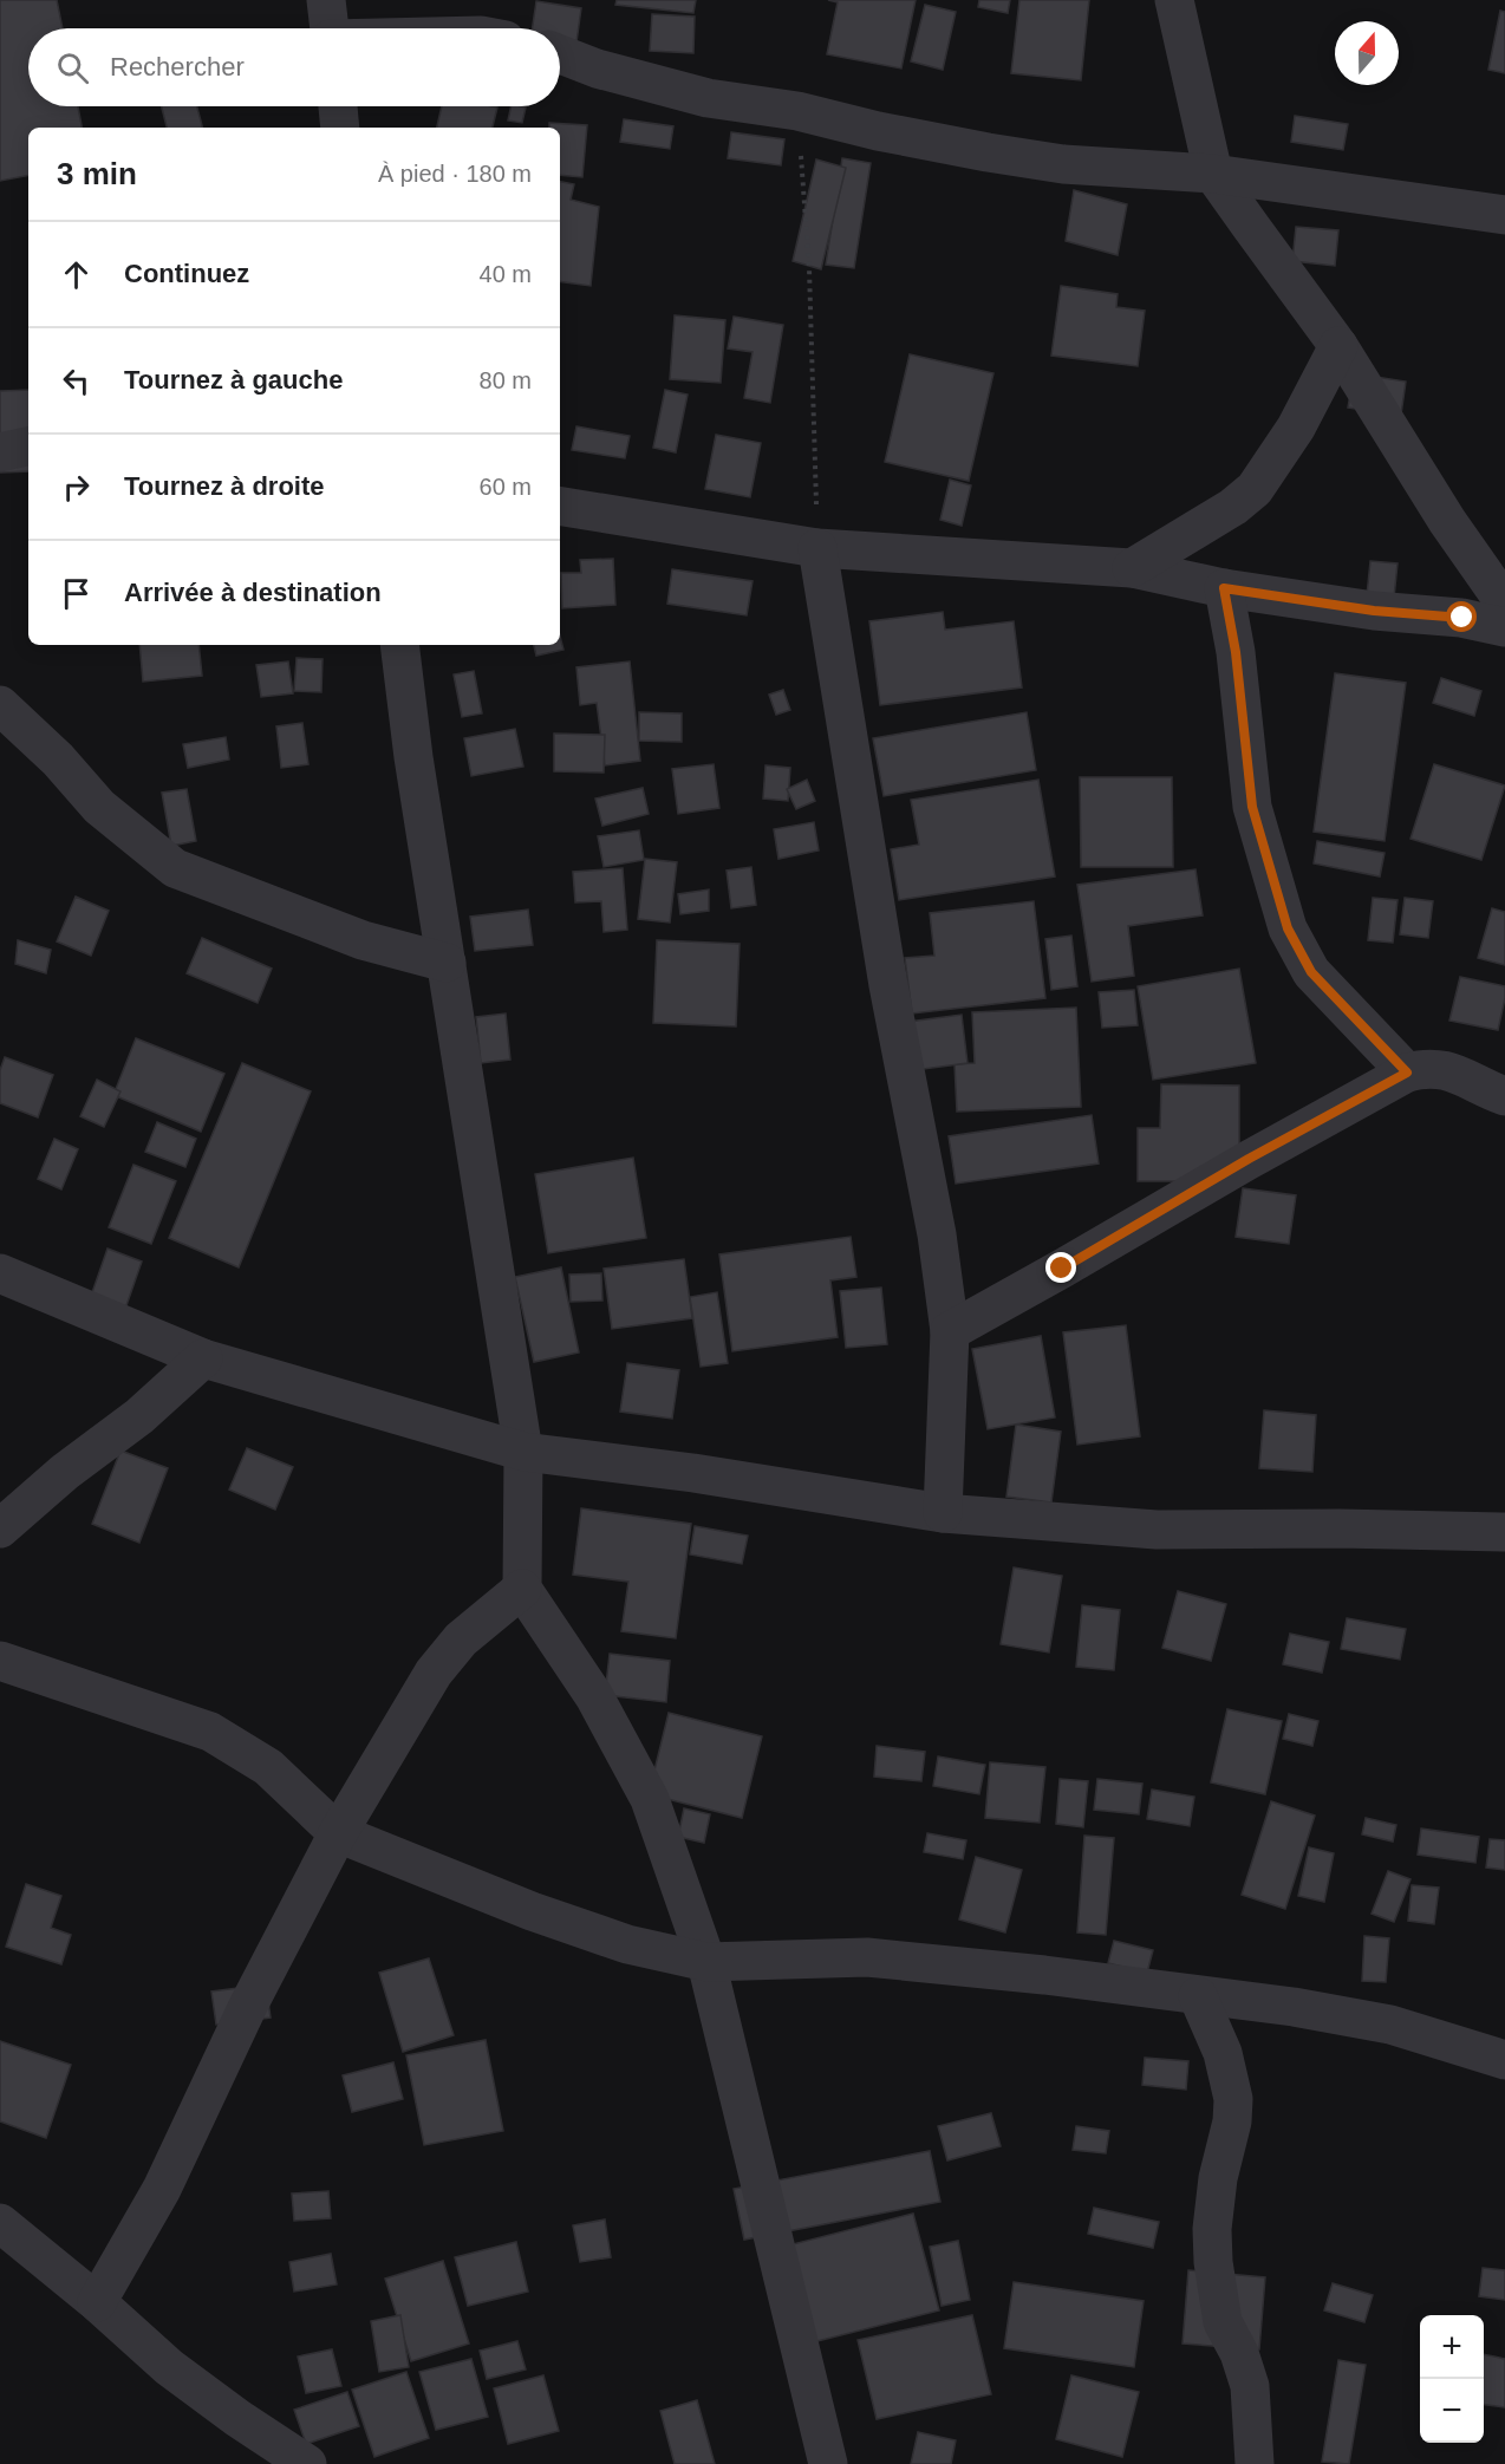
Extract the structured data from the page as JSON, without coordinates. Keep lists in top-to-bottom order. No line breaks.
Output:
{"north":"top","page":{"search":"Rechercher","heading":["3 min","À pied · 180 m"],"list":[["Continuez","40 m"],["Tournez à gauche","80 m"],["Tournez à droite","60 m"],"Arrivée à destination"],"map_buttons":["+","−"]}}
